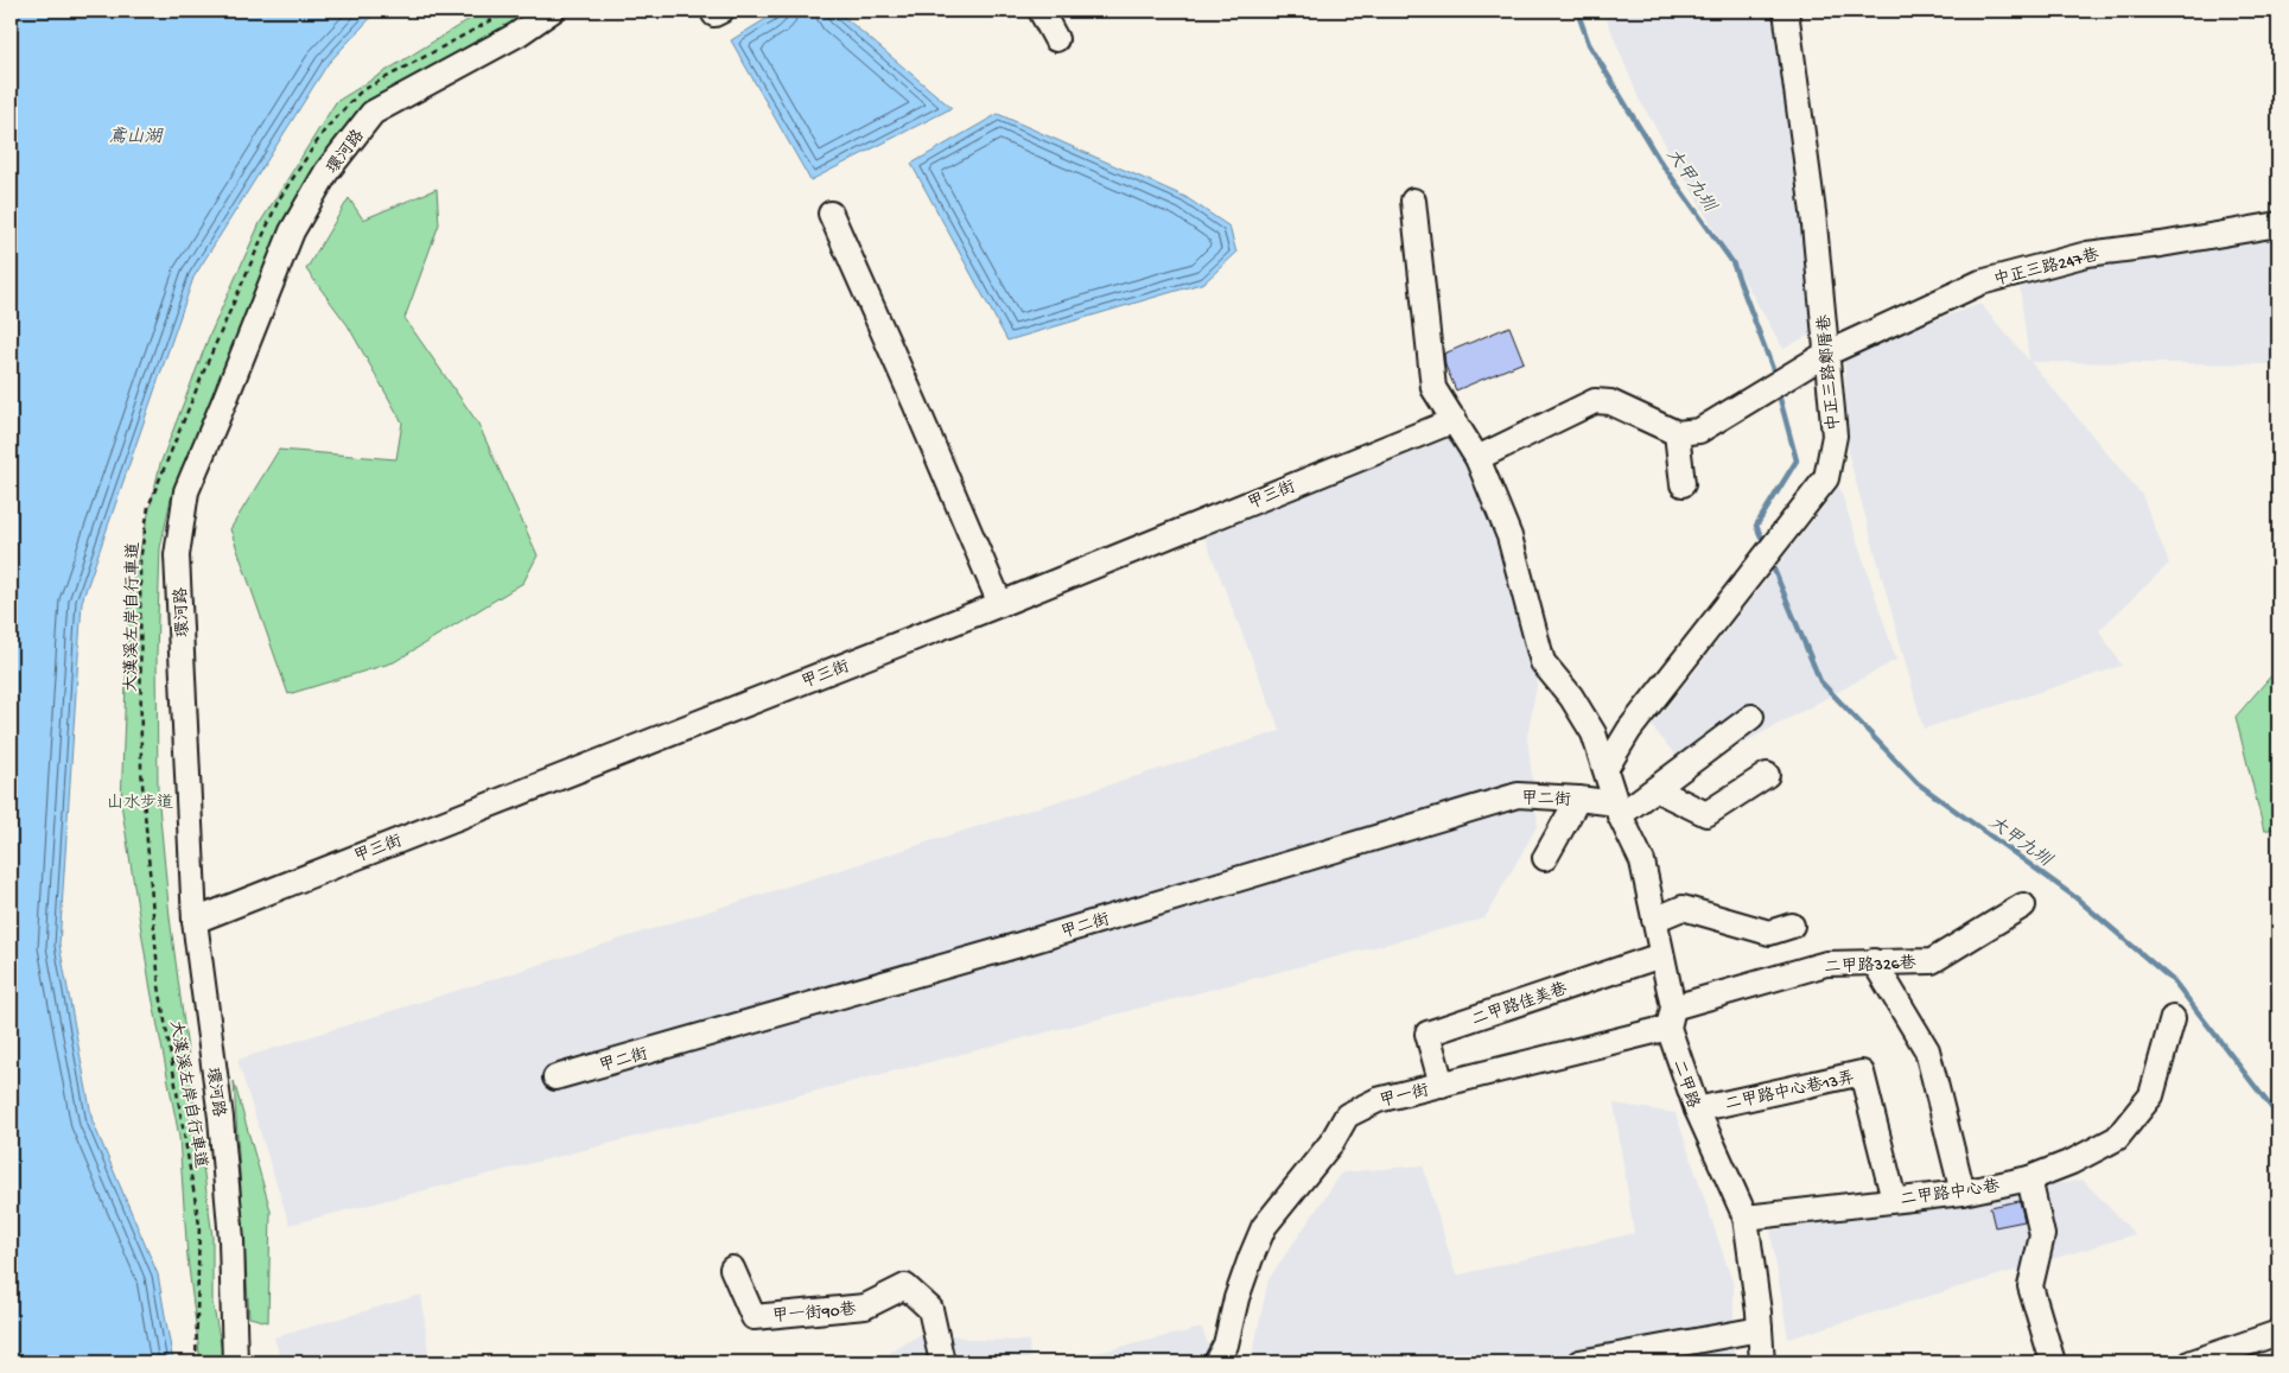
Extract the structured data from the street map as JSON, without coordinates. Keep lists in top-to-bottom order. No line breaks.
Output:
{"streets":{"street":["環河路","中正三路247巷","中正三路鄭厝巷","甲三街","甲二街","二甲路326巷","二甲路佳美巷","二甲路","二甲路中心巷13弄","甲一街","二甲路中心巷","甲一街90巷"],"path":["大漢溪左岸自行車道"]},"crossings":[["環河路","甲三街"],["中正三路247巷","中正三路鄭厝巷"],["甲二街","二甲路"],["二甲路326巷","二甲路"],["二甲路326巷","甲一街"],["二甲路佳美巷","二甲路"],["二甲路佳美巷","甲一街"],["二甲路","二甲路中心巷13弄"],["二甲路","甲一街"],["二甲路","二甲路中心巷"],["二甲路中心巷13弄","二甲路中心巷"]],"water":["鳶山湖","大甲九圳"],"parks":["山水步道"]}
